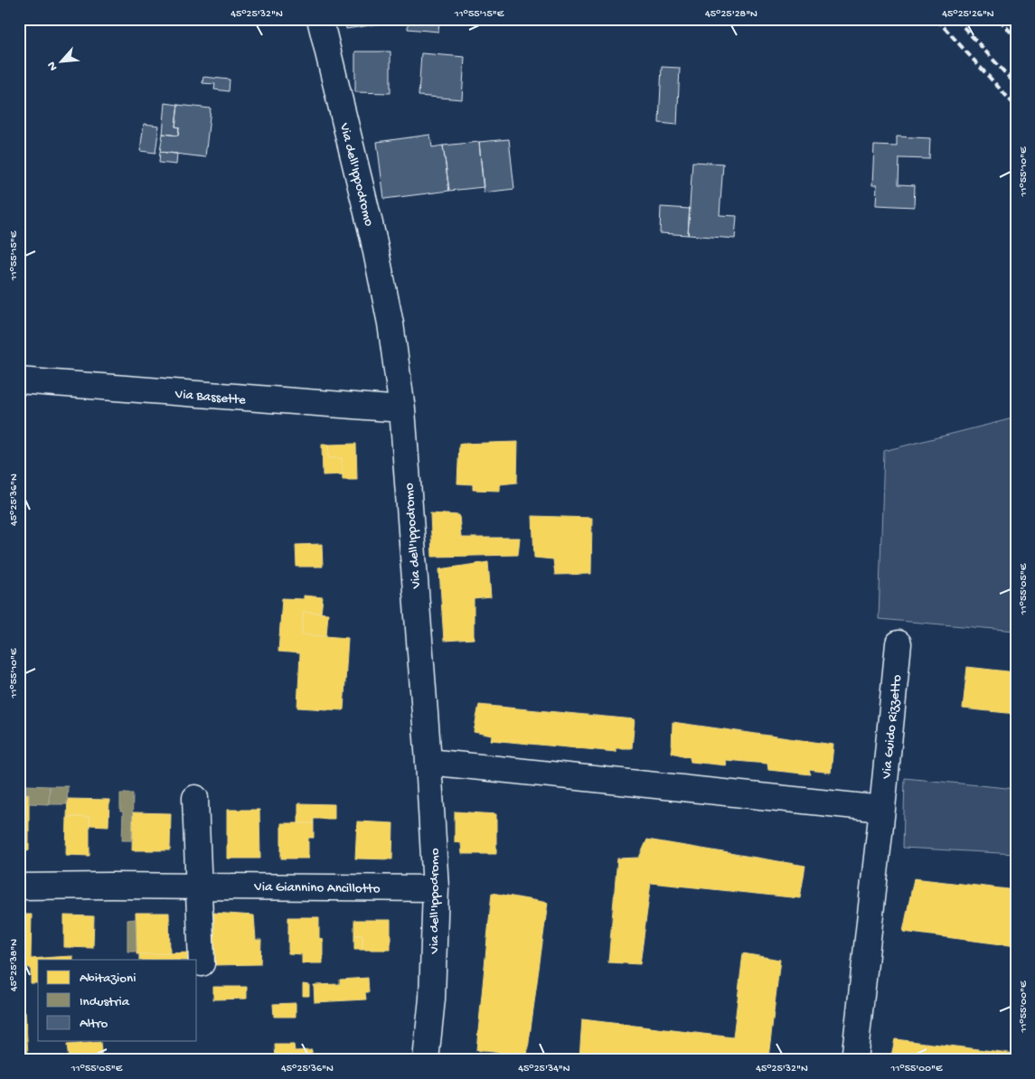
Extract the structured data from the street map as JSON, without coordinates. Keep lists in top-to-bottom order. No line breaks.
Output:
{"streets":{"street":["Via dell'Ippodromo","Via Bassette","Via Guido Rizzetto","Via Giannino Ancillotto"]},"crossings":[["Via dell'Ippodromo","Via Bassette"],["Via dell'Ippodromo","Via Giannino Ancillotto"]],"legend":["Abitazioni","Industria","Altro"],"north":"bottom left","coordinates":["45°25'32\"N","11°55'15\"E","45°25'28\"N","45°25'26\"N","11°55'10\"E","45°25'36\"N","11°55'05\"E","45°25'38\"N","11°55'00\"E","45°25'34\"N"]}
